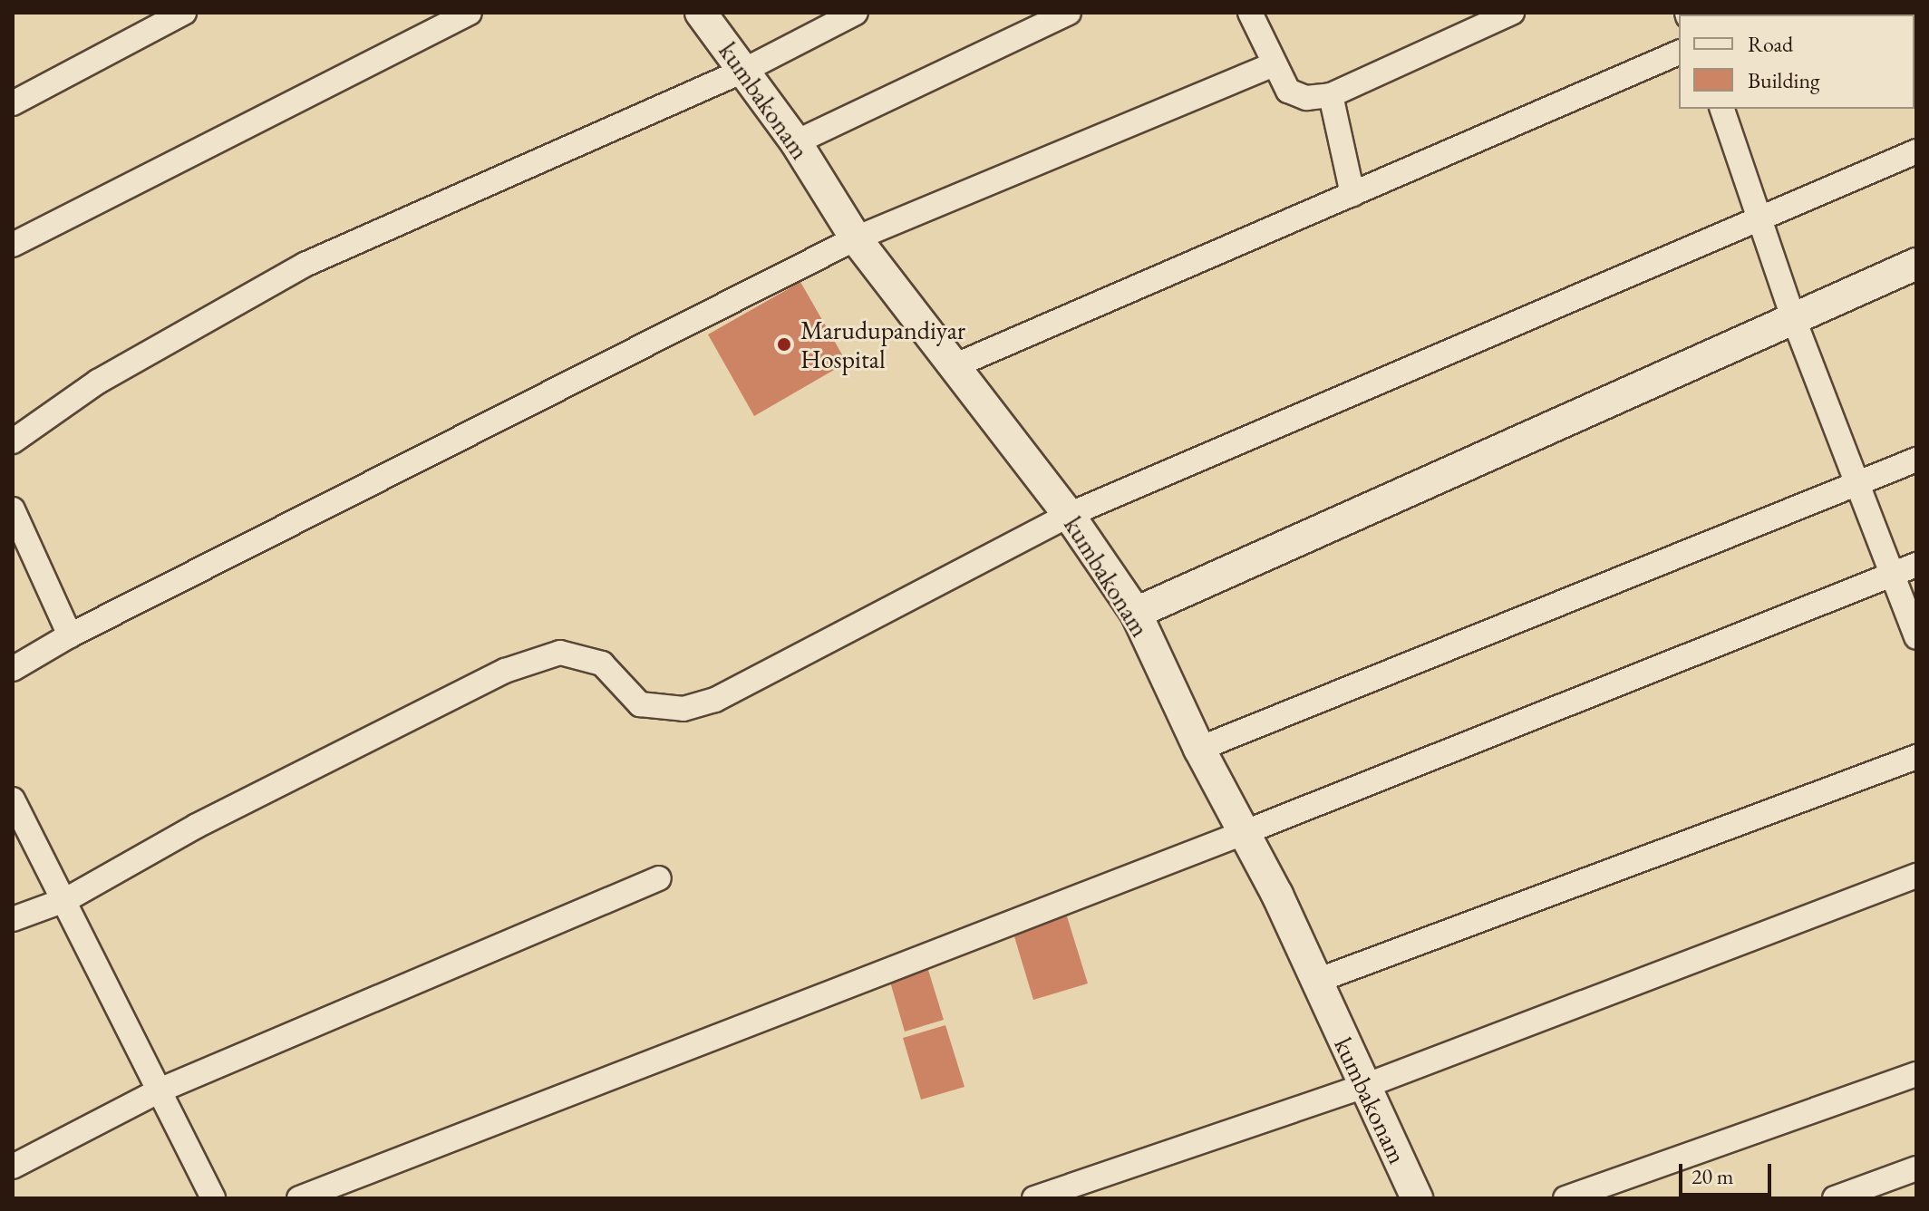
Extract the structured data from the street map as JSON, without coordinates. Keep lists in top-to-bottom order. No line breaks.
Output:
{"streets":{"street":["kumbakonam"]},"places":["Marudupandiyar Hospital"],"legend":["Road","Building"],"scale_bar":"20 m"}
